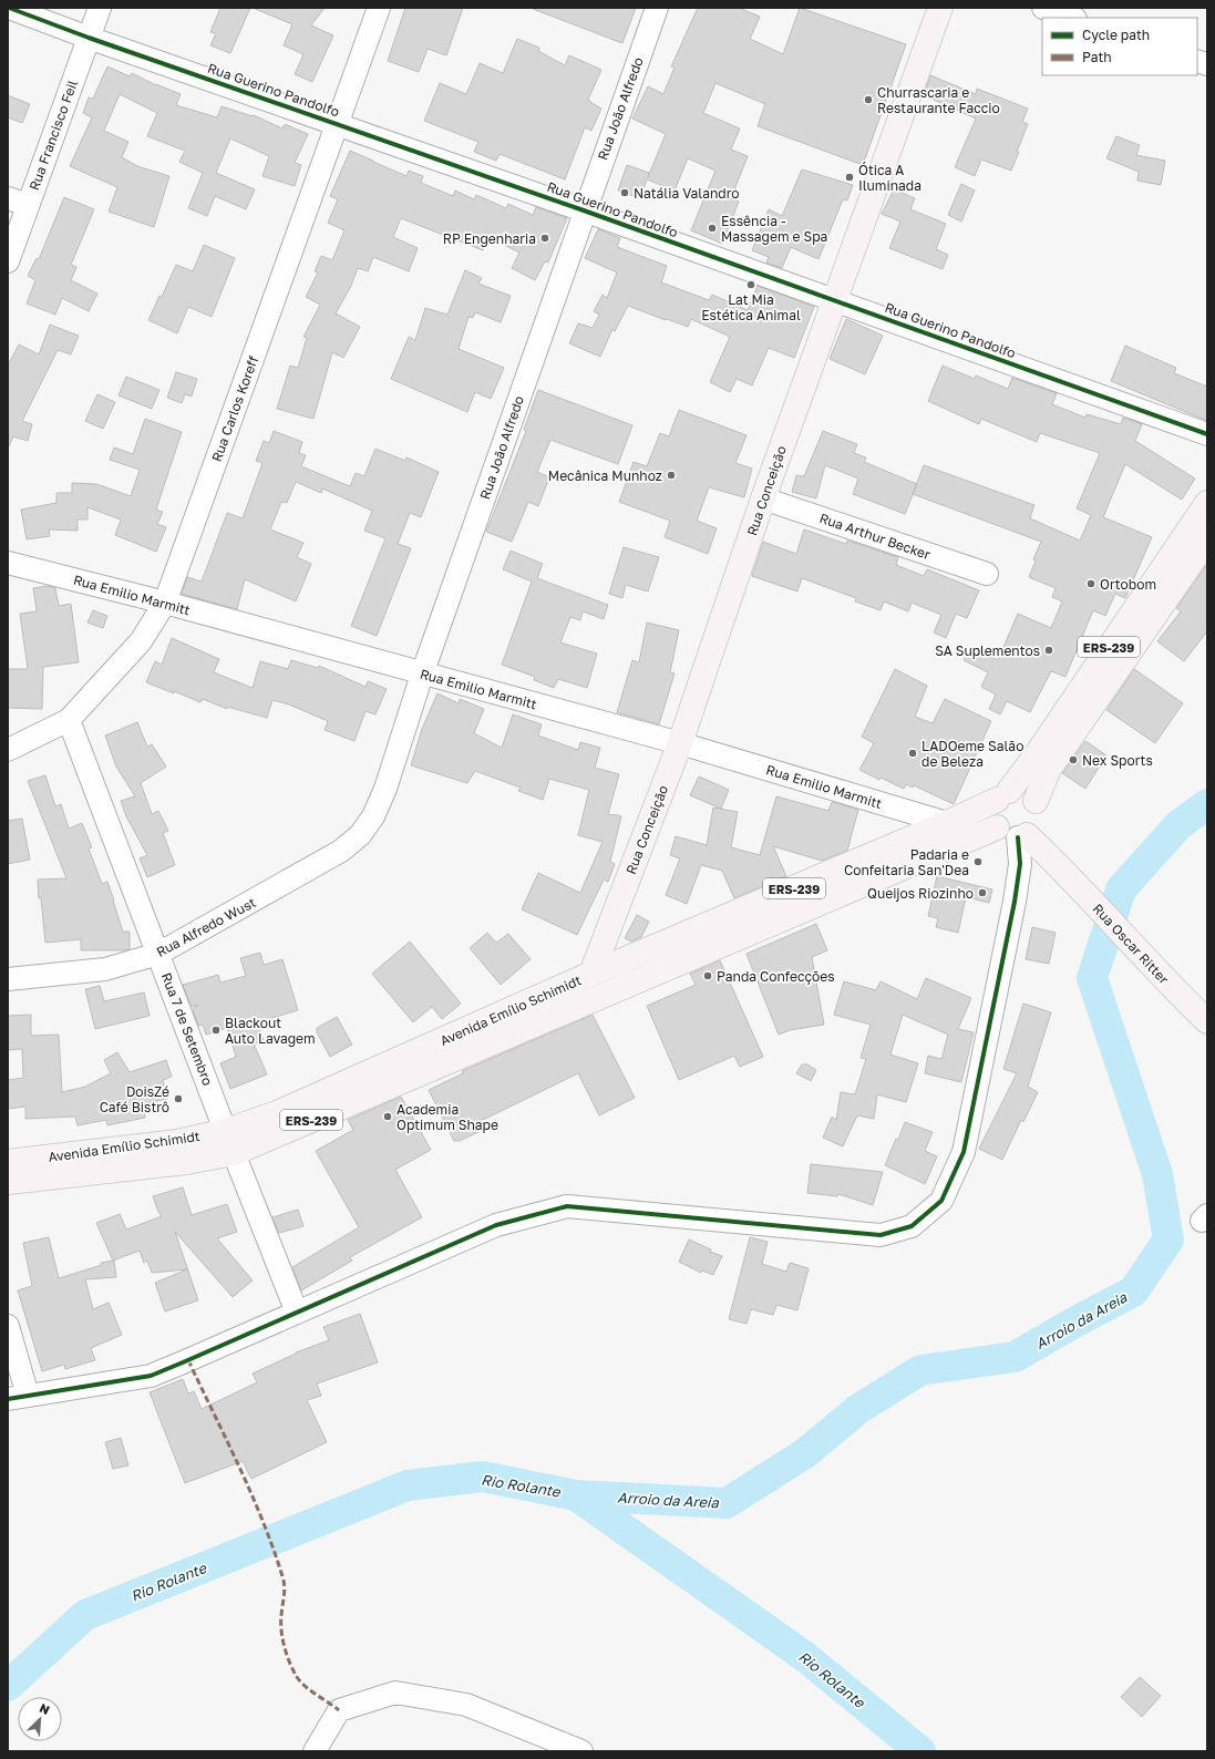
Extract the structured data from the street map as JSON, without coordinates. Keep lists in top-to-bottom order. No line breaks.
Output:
{"streets":{"main road":["Rua Conceição","ERS-239","Rua Oscar Ritter","Avenida Emílio Schimidt"],"street":["Rua Guerino Pandolfo","Rua João Alfredo","Rua Francisco Feil","Rua Carlos Koreff","Rua Arthur Becker","Rua Emilio Marmitt","Rua Alfredo Wust","Rua 7 de Setembro"]},"crossings":[["Rua Guerino Pandolfo","Rua João Alfredo"],["Rua Guerino Pandolfo","Rua Francisco Feil"],["Rua Guerino Pandolfo","Rua Carlos Koreff"],["Rua Guerino Pandolfo","Rua Conceição"],["Rua João Alfredo","Rua Emilio Marmitt"],["Rua João Alfredo","Rua Alfredo Wust"],["Rua Carlos Koreff","Rua Emilio Marmitt"],["Rua Carlos Koreff","Rua 7 de Setembro"],["Rua Conceição","Rua Arthur Becker"],["Rua Conceição","Rua Emilio Marmitt"],["Rua Conceição","Avenida Emílio Schimidt"],["Rua Emilio Marmitt","Avenida Emílio Schimidt"],["ERS-239","Rua Oscar Ritter"],["ERS-239","Avenida Emílio Schimidt"],["Rua Alfredo Wust","Rua 7 de Setembro"],["Rua Oscar Ritter","Avenida Emílio Schimidt"],["Avenida Emílio Schimidt","Rua 7 de Setembro"]],"water":["Arroio da Areia","Rio Rolante"],"places":["Churrascaria e Restaurante Faccio","Ótica A Iluminada","Natália Valandro","Essência - Massagem e Spa","RP Engenharia","Lat Mia Estética Animal","Mecânica Munhoz","Ortobom","SA Suplementos","LADOeme Salão de Beleza","Nex Sports","Padaria e Confeitaria San'Dea","Queijos Riozinho","Panda Confecções","Blackout Auto Lavagem","DoisZé Café Bistrô","Academia Optimum Shape"],"legend":["Cycle path","Path"],"north":"top right"}
